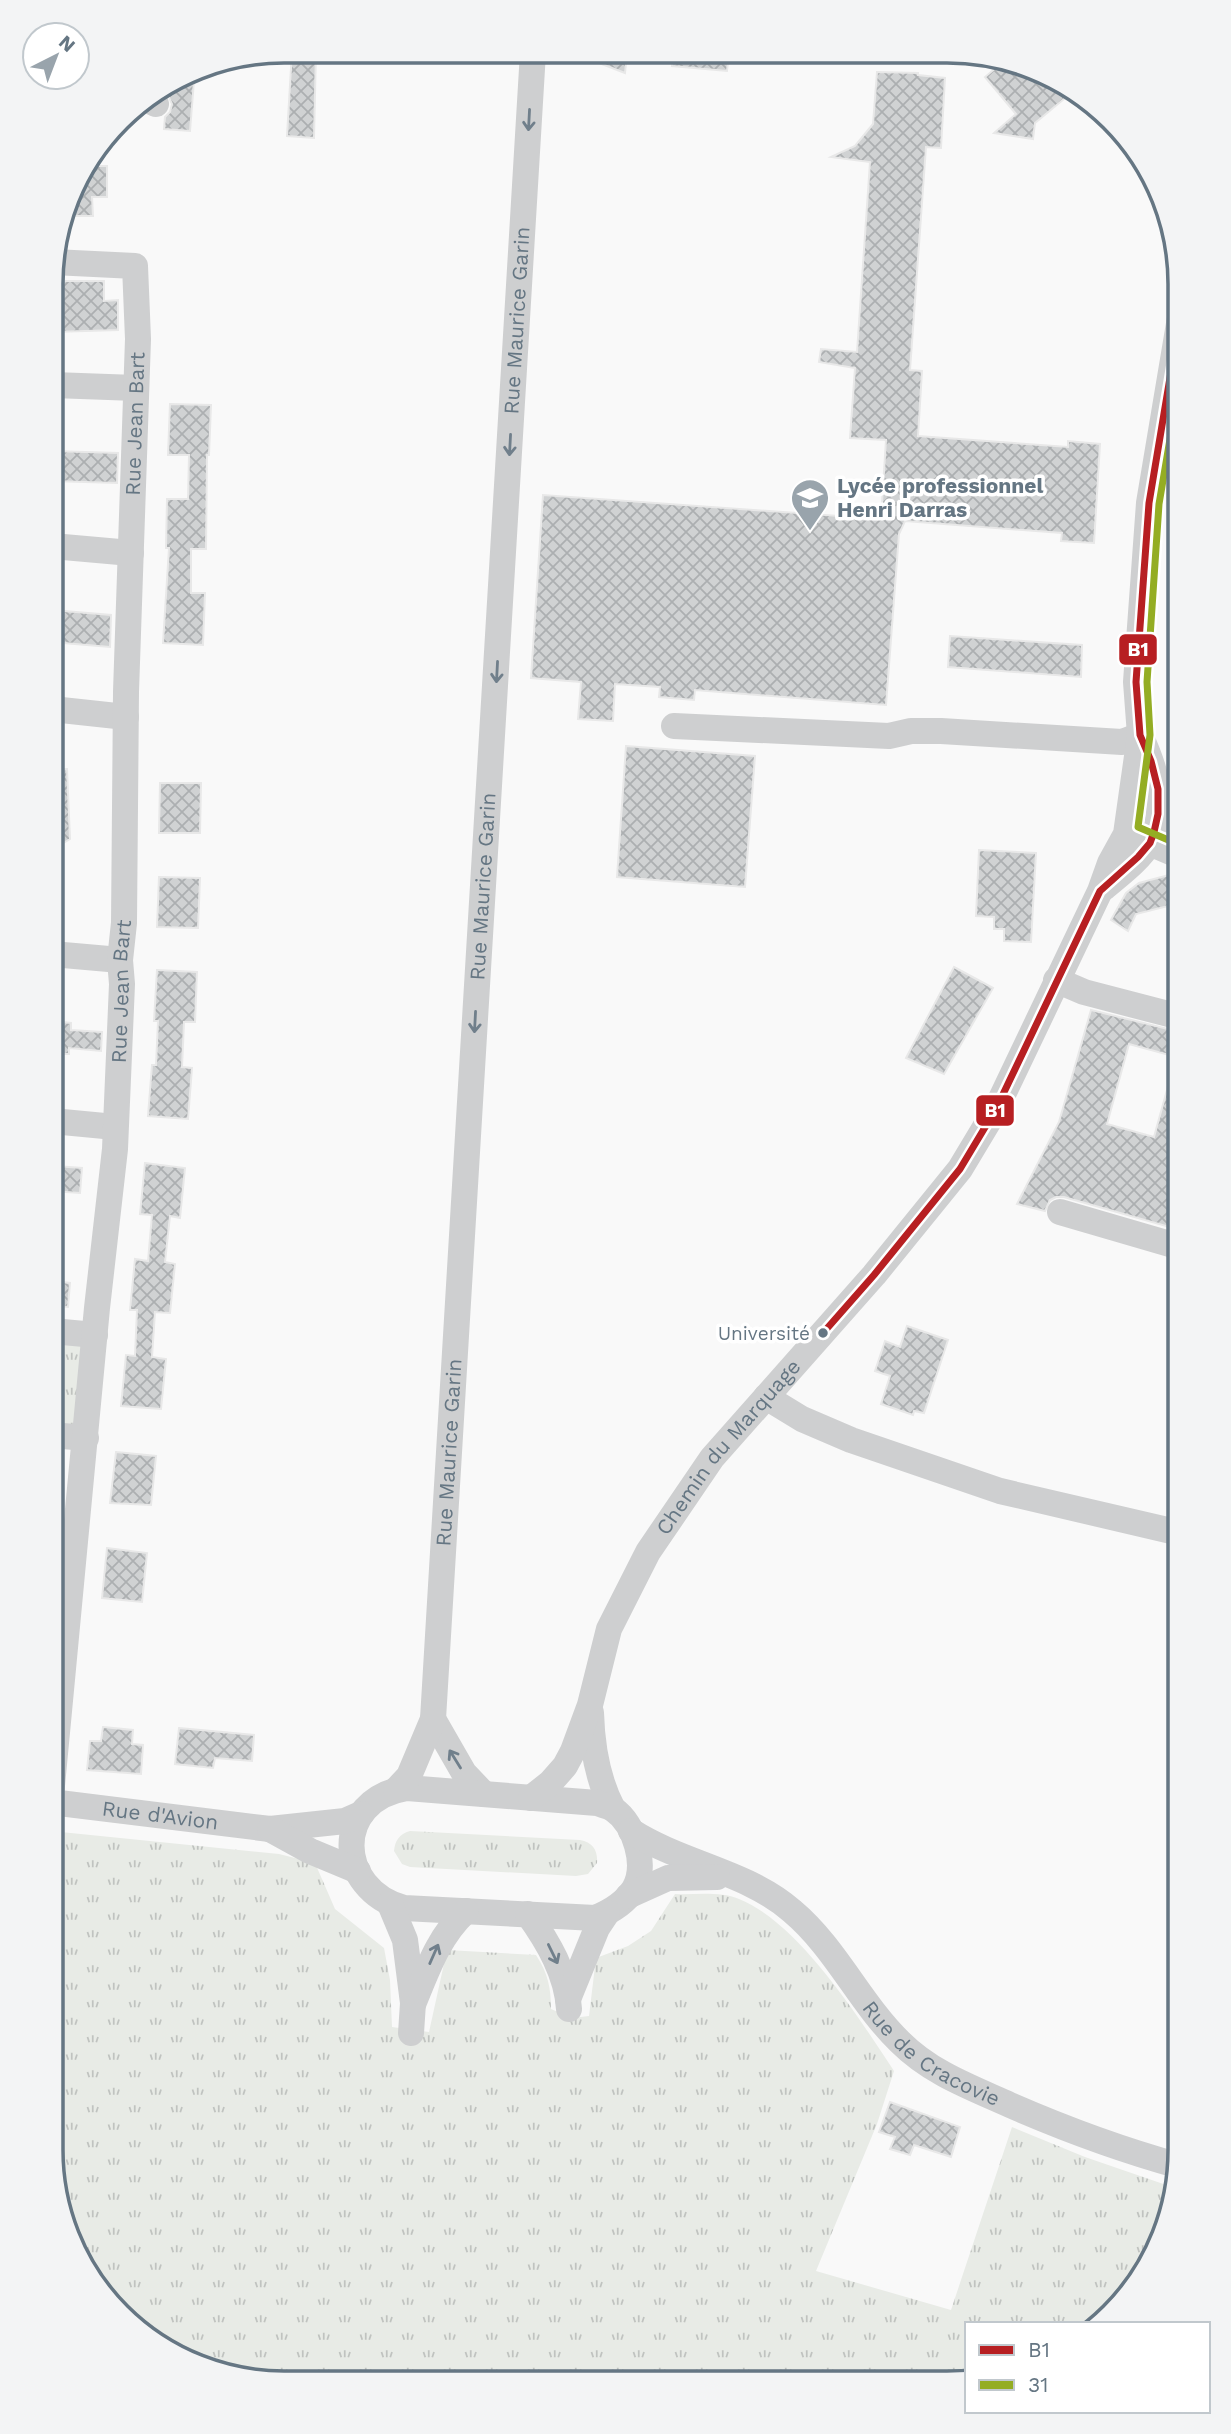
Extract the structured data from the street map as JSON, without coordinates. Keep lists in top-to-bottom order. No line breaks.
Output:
{"streets":{"street":["Rue Maurice Garin","Rue Jean Bart","Chemin du Marquage","Rue d'Avion","Rue de Cracovie"]},"crossings":[["Chemin du Marquage","Rue de Cracovie"]],"one_way":["Rue Maurice Garin"],"places":{"school or university":["Lycée professionnel Henri Darras"],"other":["Université"]},"lines":["transit line B1","transit line 31"],"legend":["B1","31"],"north":"top right"}
